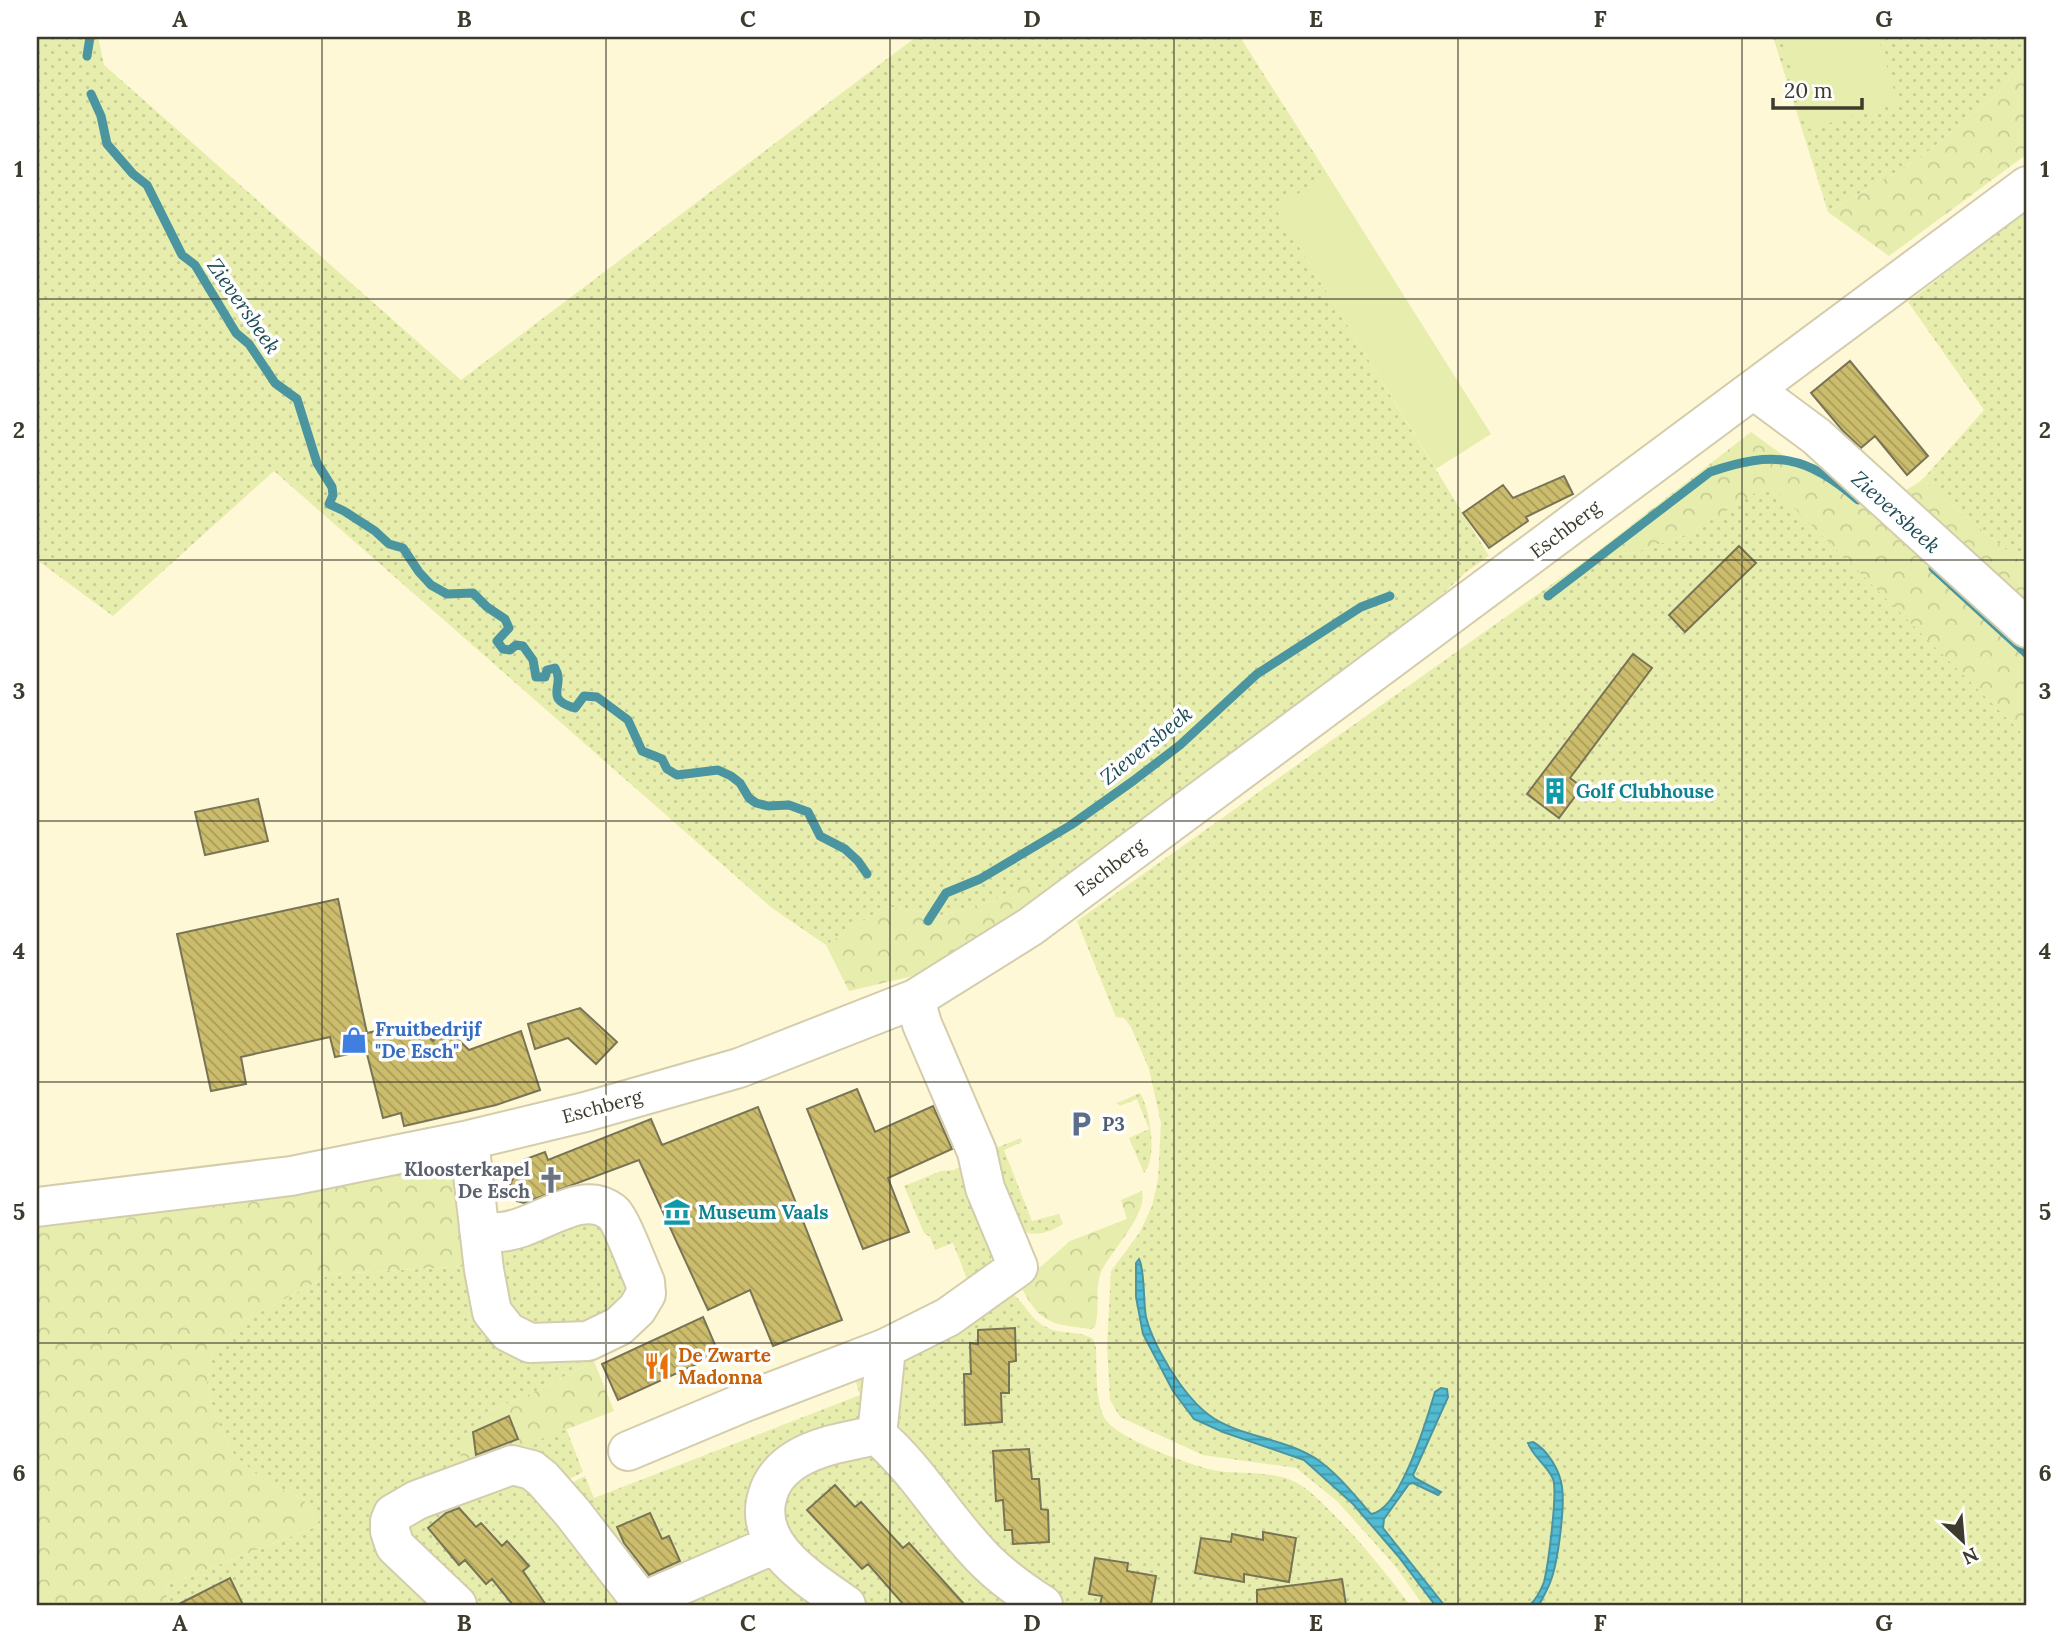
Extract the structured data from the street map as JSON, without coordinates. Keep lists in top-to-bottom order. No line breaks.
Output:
{"streets":{"street":["Eschberg"]},"water":["Zieversbeek"],"places":{"building":["Golf Clubhouse"],"shop":["Fruitbedrijf \"De Esch\""],"parking":["P3"],"church":["Kloosterkapel De Esch"],"museum":["Museum Vaals"],"restaurant":["De Zwarte Madonna"]},"scale_bar":"20 m","north":"bottom right","grid":{"columns":["A","B","C","D","E","F","G"],"rows":["1","2","3","4","5","6"]}}
